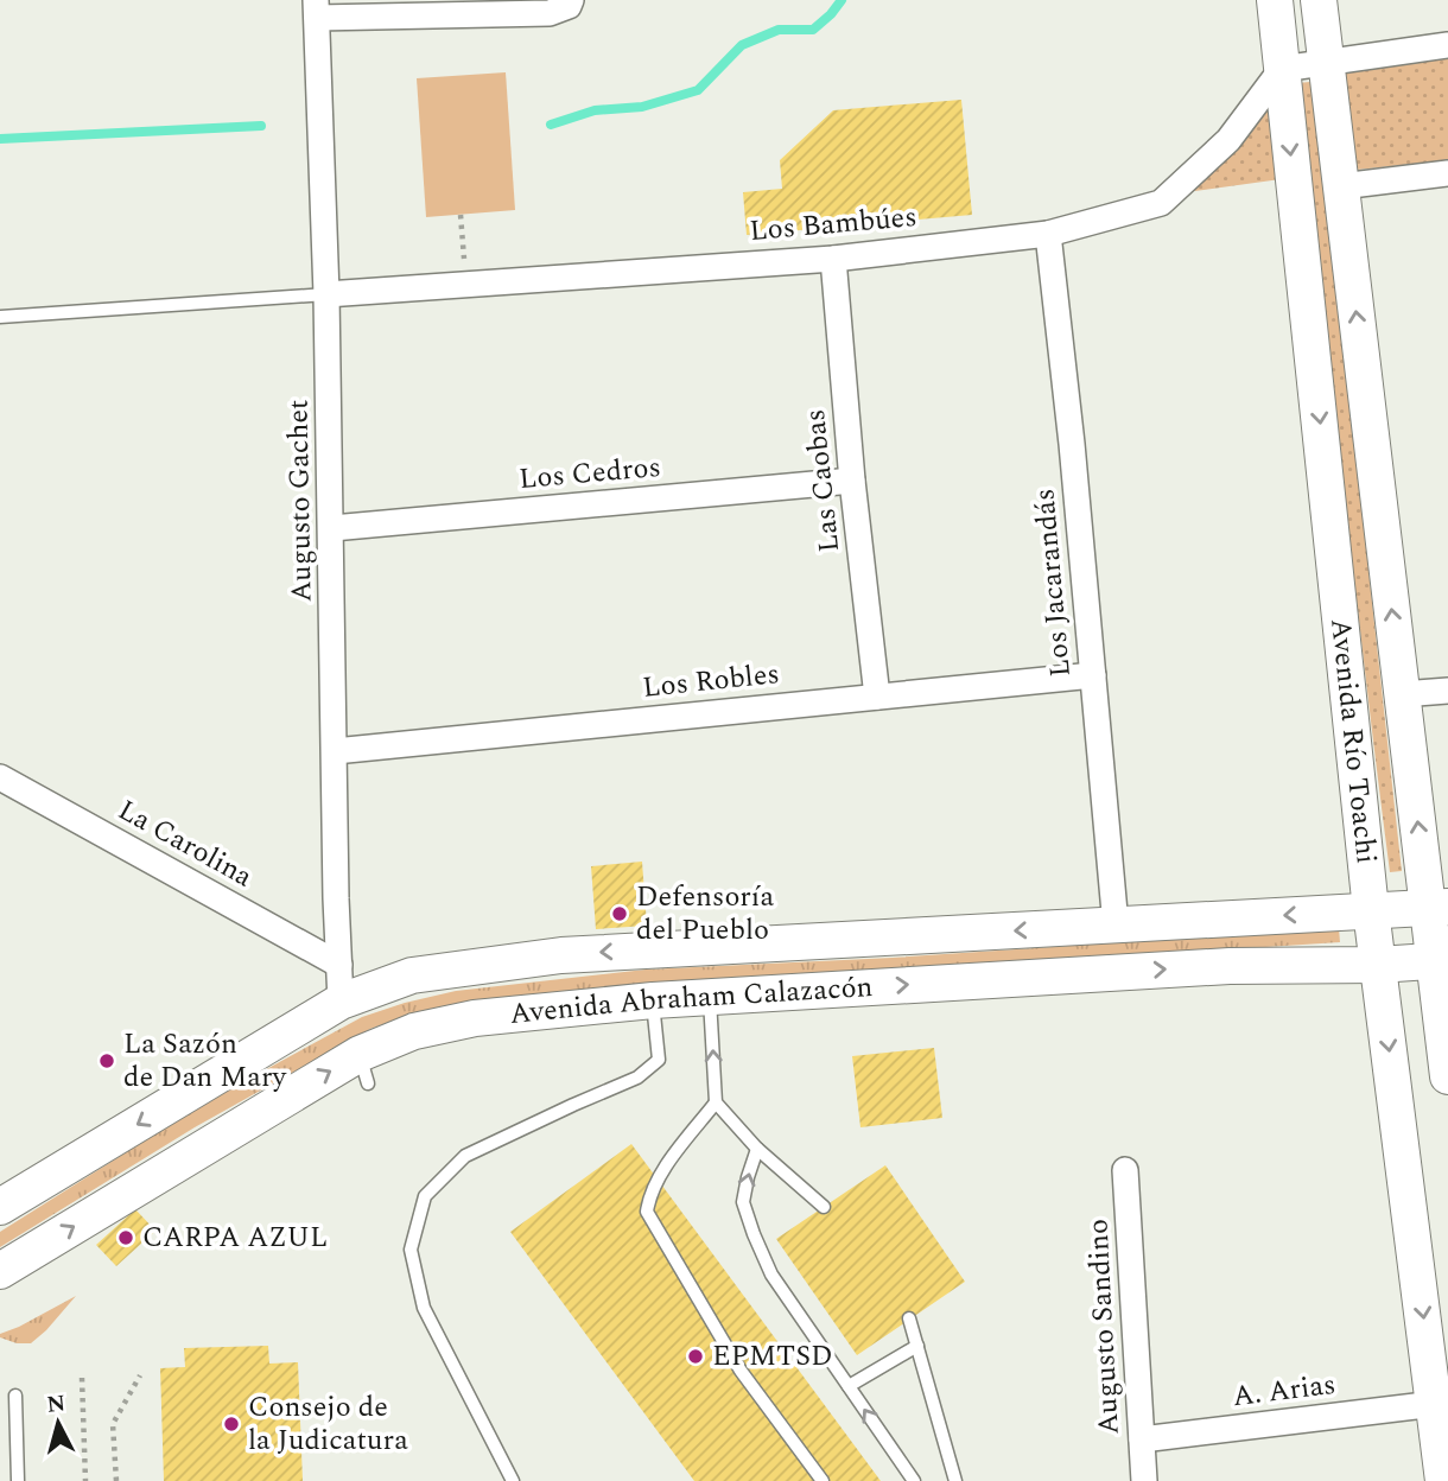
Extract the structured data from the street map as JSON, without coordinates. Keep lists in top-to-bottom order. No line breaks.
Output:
{"streets":{"main road":["Avenida Río Toachi","Avenida Abraham Calazacón"],"street":["Los Bambúes","Los Cedros","Las Caobas","Augusto Gachet","Los Jacarandás","Los Robles","La Carolina","Augusto Sandino","A. Arias"]},"crossings":[["Los Bambúes","Las Caobas"],["Los Bambúes","Augusto Gachet"],["Los Bambúes","Los Jacarandás"],["Los Bambúes","Avenida Río Toachi"],["Los Cedros","Las Caobas"],["Los Cedros","Augusto Gachet"],["Las Caobas","Los Robles"],["Augusto Gachet","Los Robles"],["Augusto Gachet","La Carolina"],["Augusto Gachet","Avenida Abraham Calazacón"],["Los Jacarandás","Los Robles"],["Los Jacarandás","Avenida Abraham Calazacón"],["Avenida Río Toachi","Avenida Abraham Calazacón"],["Avenida Río Toachi","A. Arias"],["Augusto Sandino","A. Arias"]],"places":["Defensoría del Pueblo","La Sazón de Dan Mary","CARPA AZUL","EPMTSD","Consejo de la Judicatura"],"north":"top"}
